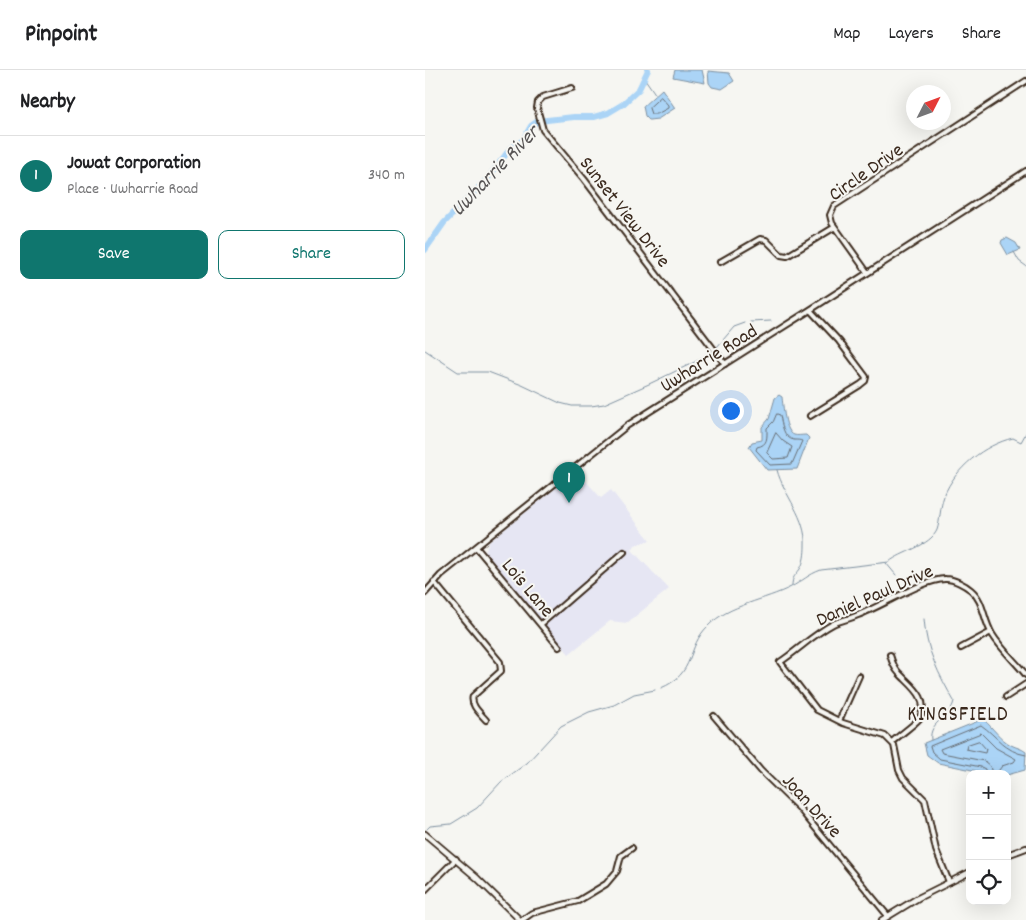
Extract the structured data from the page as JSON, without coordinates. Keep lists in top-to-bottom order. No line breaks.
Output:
{"streets":{"street":["Circle Drive","Sunset View Drive","Uwharrie Road","Lois Lane","Daniel Paul Drive","Joan Drive"]},"crossings":[["Circle Drive","Uwharrie Road"],["Sunset View Drive","Uwharrie Road"],["Uwharrie Road","Lois Lane"]],"districts":["KINGSFIELD"],"water":["Uwharrie River"],"north":"top right","page":{"header":"Pinpoint","nav":["Map","Layers","Share"],"heading":"Nearby","list":[{"mark":"1","name":"Jowat Corporation","note":"Place · Uwharrie Road","value":"340 m"}],"buttons":["Save","Share"],"pins":"1","map_buttons":["+","−"]}}
